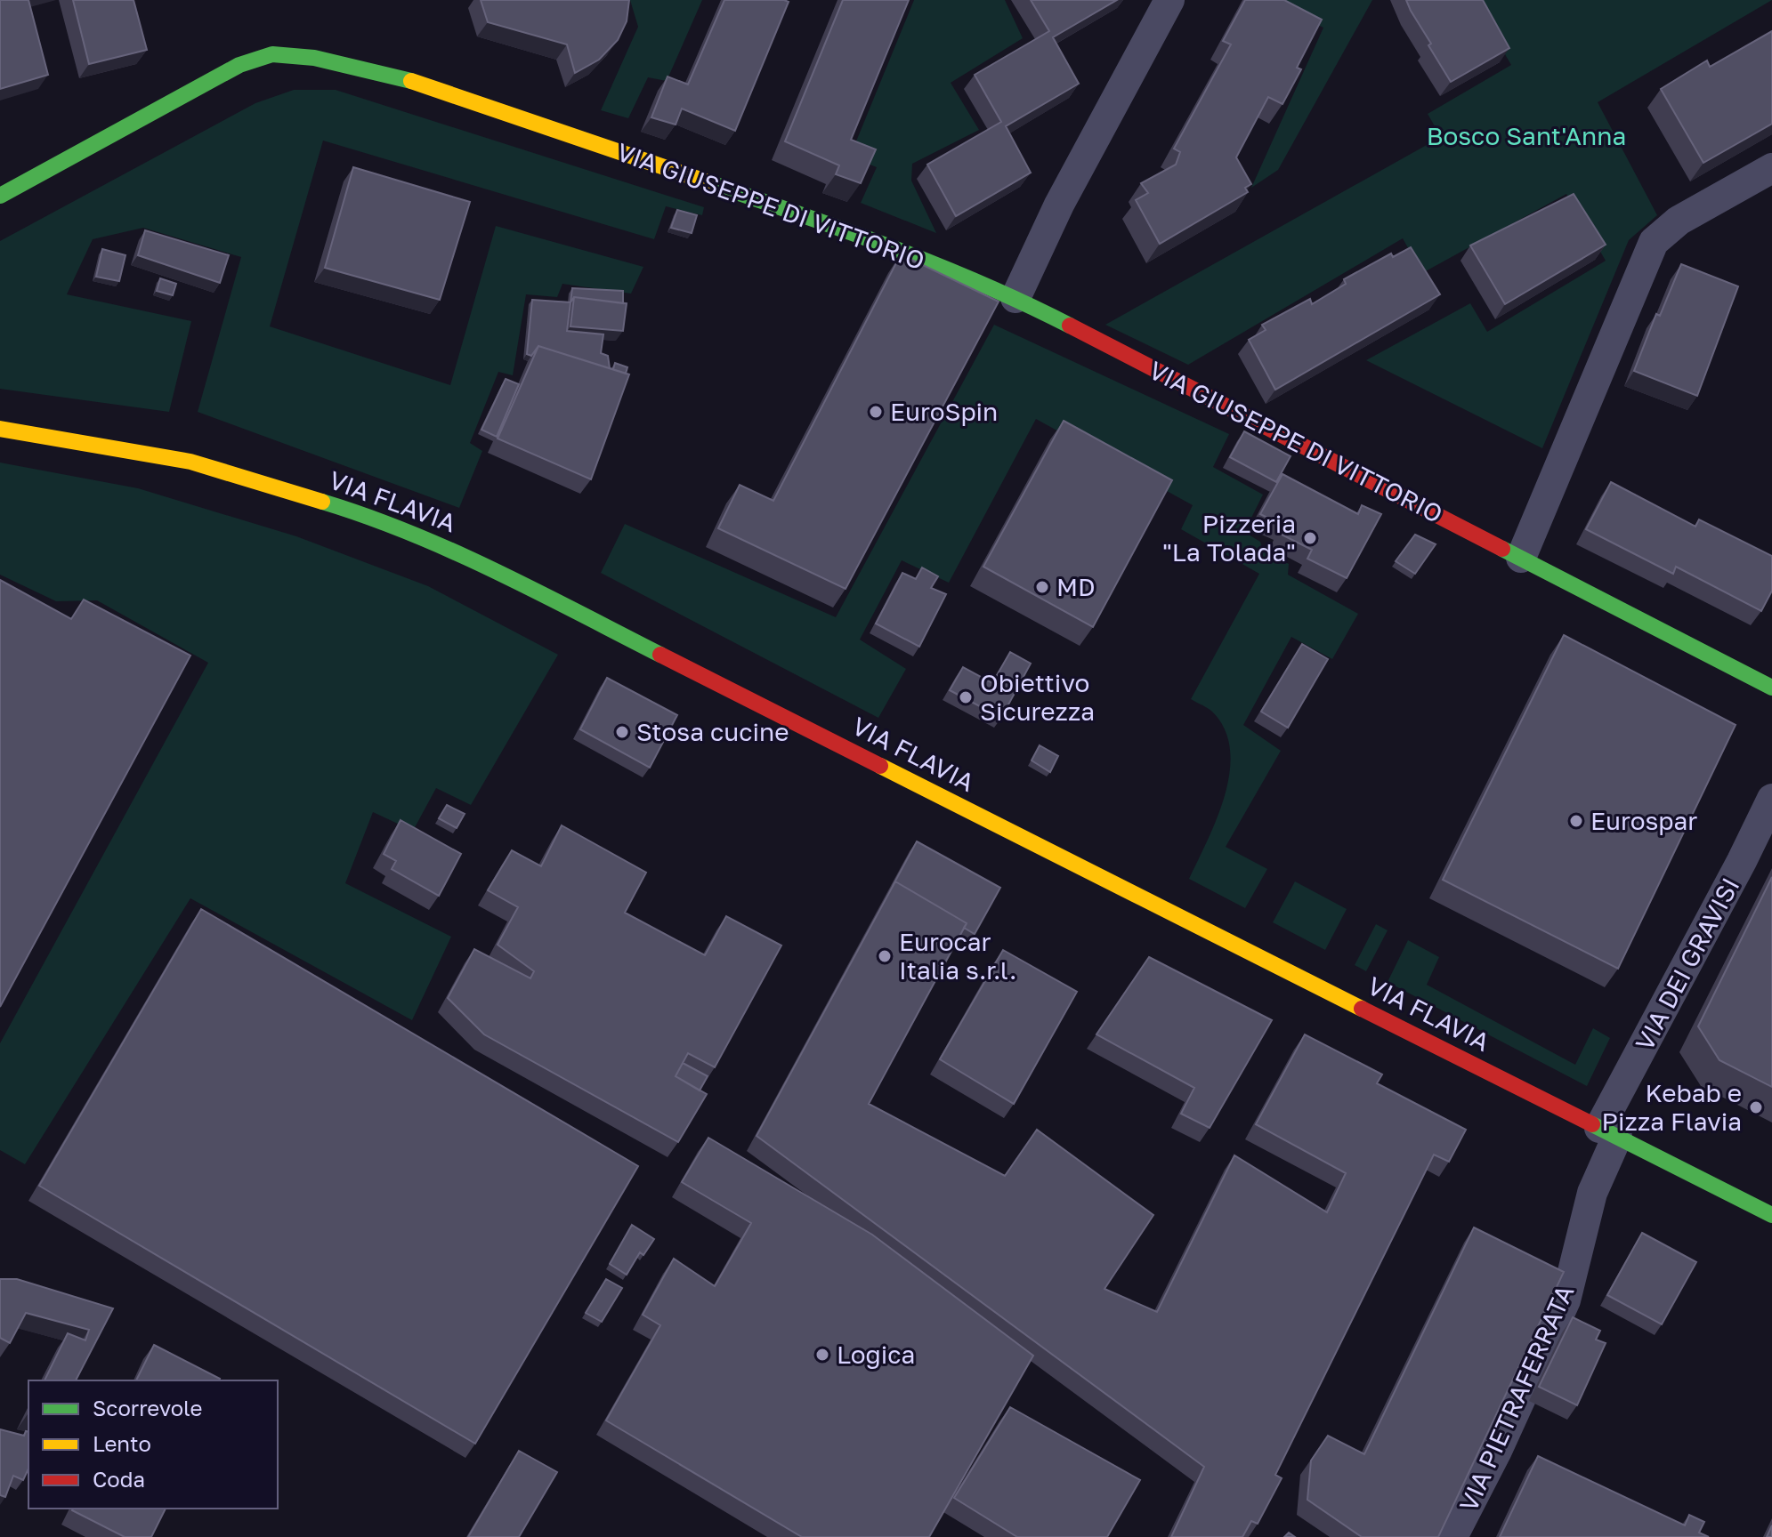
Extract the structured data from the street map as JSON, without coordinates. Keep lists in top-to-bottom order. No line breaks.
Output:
{"streets":{"street":["VIA GIUSEPPE DI VITTORIO","VIA FLAVIA","VIA DEI GRAVISI","VIA PIETRAFERRATA"]},"crossings":[["VIA FLAVIA","VIA DEI GRAVISI"],["VIA FLAVIA","VIA PIETRAFERRATA"],["VIA DEI GRAVISI","VIA PIETRAFERRATA"]],"parks":["Bosco Sant'Anna"],"places":["EuroSpin","Pizzeria \"La Tolada\"","MD","Obiettivo Sicurezza","Stosa cucine","Eurospar","Eurocar Italia s.r.l.","Kebab e Pizza Flavia","Logica"],"legend":["Scorrevole","Lento","Coda"]}
